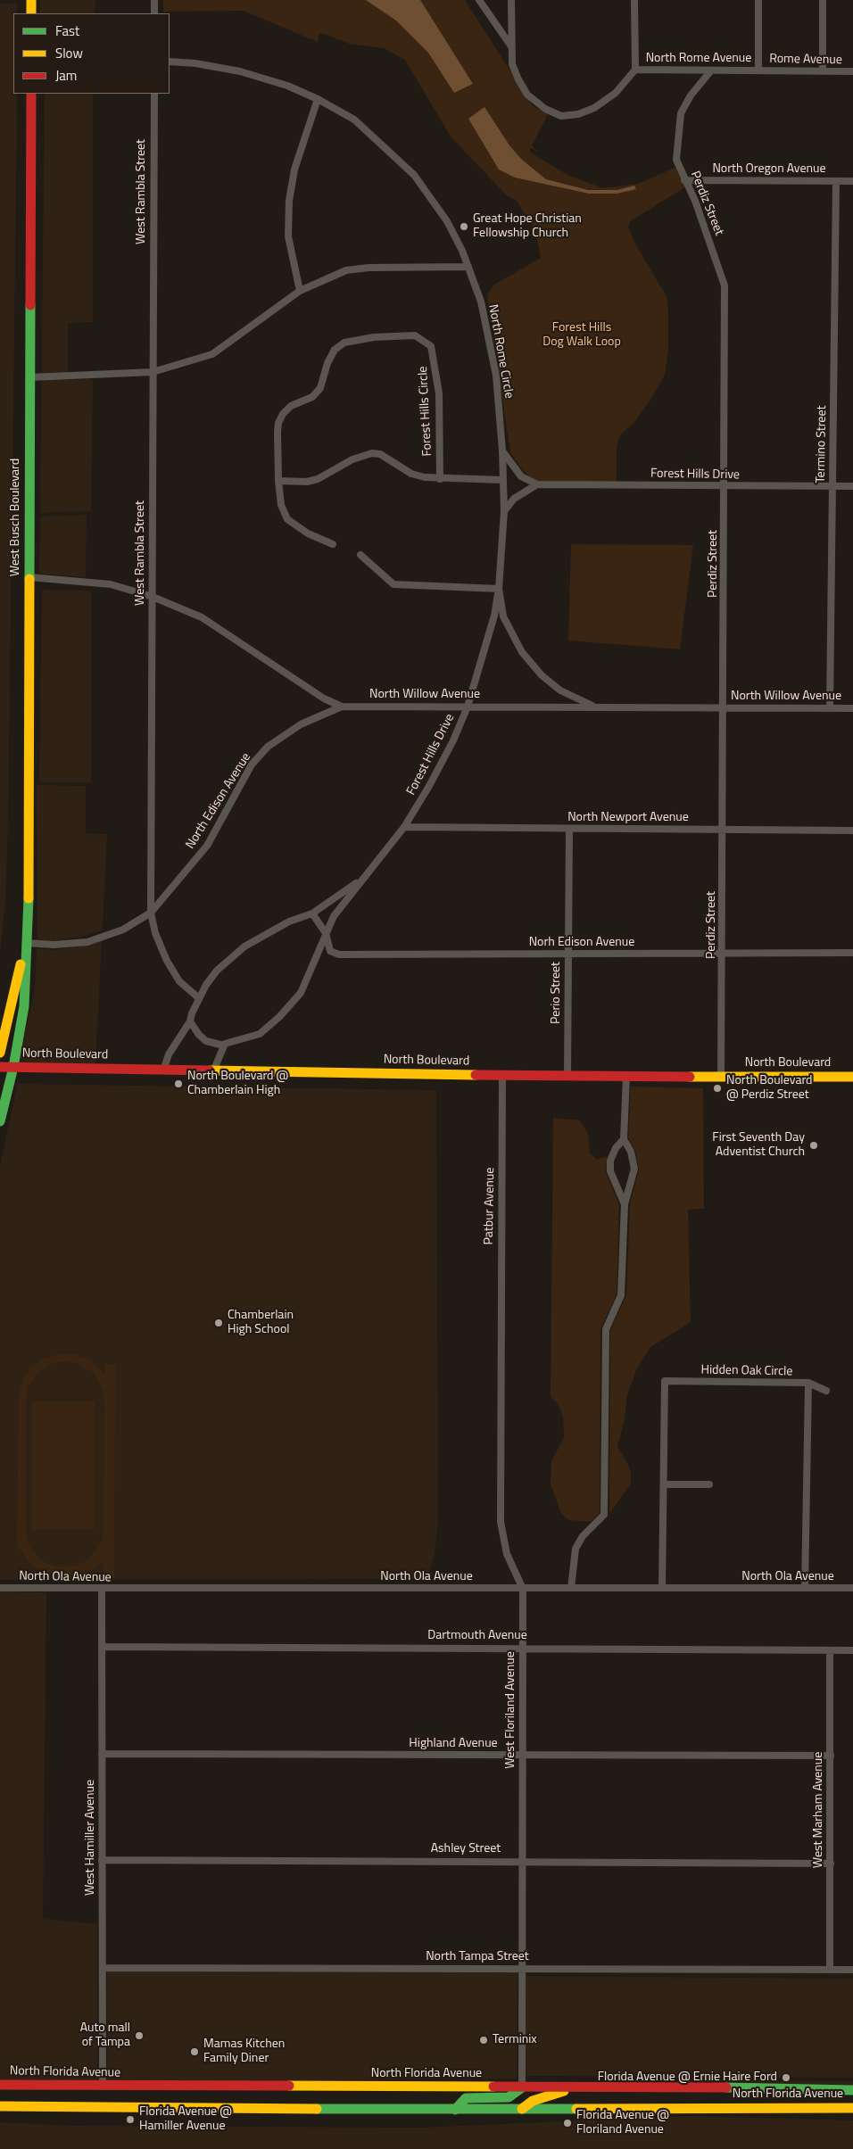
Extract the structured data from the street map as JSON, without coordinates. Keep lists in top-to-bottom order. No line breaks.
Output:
{"streets":{"main road":["West Busch Boulevard","North Boulevard","North Florida Avenue"],"street":["North Rome Avenue","Rome Avenue","North Oregon Avenue","West Rambla Street","Perdiz Street","North Rome Circle","Forest Hills Circle","Termino Street","Forest Hills Drive","North Willow Avenue","North Edison Avenue","North Newport Avenue","Norh Edison Avenue","Perio Street","Patbur Avenue","Hidden Oak Circle","North Ola Avenue","Dartmouth Avenue","West Floriland Avenue","Highland Avenue","West Marham Avenue","West Hamiller Avenue","Ashley Street","North Tampa Street"]},"crossings":[["North Rome Avenue","Rome Avenue"],["North Rome Avenue","Perdiz Street"],["North Oregon Avenue","Perdiz Street"],["North Oregon Avenue","Termino Street"],["West Rambla Street","North Willow Avenue"],["West Rambla Street","North Edison Avenue"],["Perdiz Street","Forest Hills Drive"],["Perdiz Street","North Willow Avenue"],["Perdiz Street","North Newport Avenue"],["Perdiz Street","Norh Edison Avenue"],["Perdiz Street","North Boulevard"],["North Rome Circle","Forest Hills Drive"],["Termino Street","Forest Hills Drive"],["Termino Street","North Willow Avenue"],["Forest Hills Drive","North Willow Avenue"],["Forest Hills Drive","North Newport Avenue"],["Forest Hills Drive","Norh Edison Avenue"],["West Busch Boulevard","North Willow Avenue"],["West Busch Boulevard","North Edison Avenue"],["West Busch Boulevard","North Boulevard"],["North Willow Avenue","North Edison Avenue"],["North Newport Avenue","Perio Street"],["Norh Edison Avenue","Perio Street"],["Perio Street","North Boulevard"],["North Boulevard","Patbur Avenue"],["Patbur Avenue","West Floriland Avenue"],["Hidden Oak Circle","North Ola Avenue"],["North Ola Avenue","West Floriland Avenue"],["North Ola Avenue","West Hamiller Avenue"],["Dartmouth Avenue","West Floriland Avenue"],["Dartmouth Avenue","West Marham Avenue"],["Dartmouth Avenue","West Hamiller Avenue"],["West Floriland Avenue","Highland Avenue"],["West Floriland Avenue","Ashley Street"],["West Floriland Avenue","North Tampa Street"],["West Floriland Avenue","North Florida Avenue"],["Highland Avenue","West Marham Avenue"],["Highland Avenue","West Hamiller Avenue"],["West Marham Avenue","Ashley Street"],["West Marham Avenue","North Tampa Street"],["West Hamiller Avenue","Ashley Street"],["West Hamiller Avenue","North Tampa Street"],["West Hamiller Avenue","North Florida Avenue"]],"parks":["Forest Hills Dog Walk Loop"],"places":["Great Hope Christian Fellowship Church","North Boulevard @ Chamberlain High","North Boulevard @ Perdiz Street","First Seventh Day Adventist Church","Chamberlain High School","Auto mall of Tampa","Terminix","Mamas Kitchen Family Diner","Florida Avenue @ Ernie Haire Ford","Florida Avenue @ Hamiller Avenue","Florida Avenue @ Floriland Avenue"],"legend":["Fast","Slow","Jam"]}
